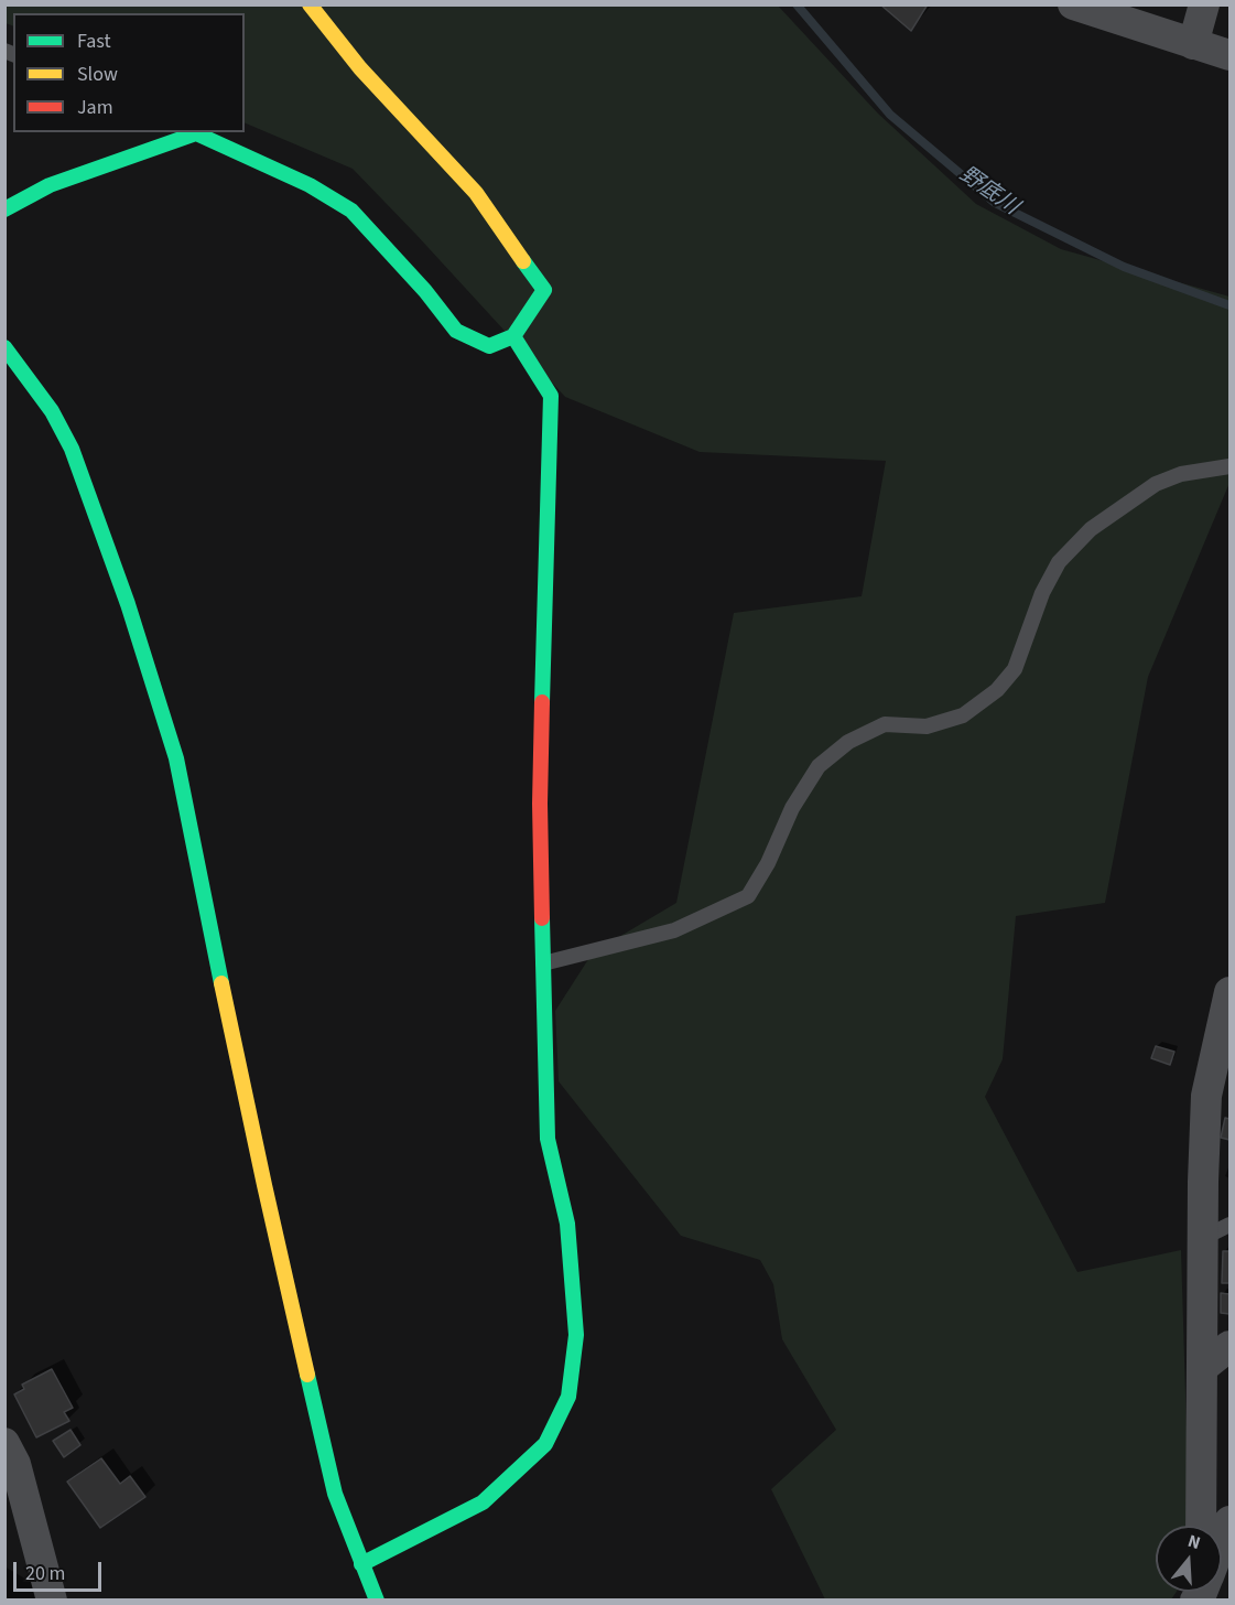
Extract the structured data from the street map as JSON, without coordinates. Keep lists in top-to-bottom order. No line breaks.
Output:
{"water":["野底川"],"legend":["Fast","Slow","Jam"],"scale_bar":"20 m","north":"top"}
